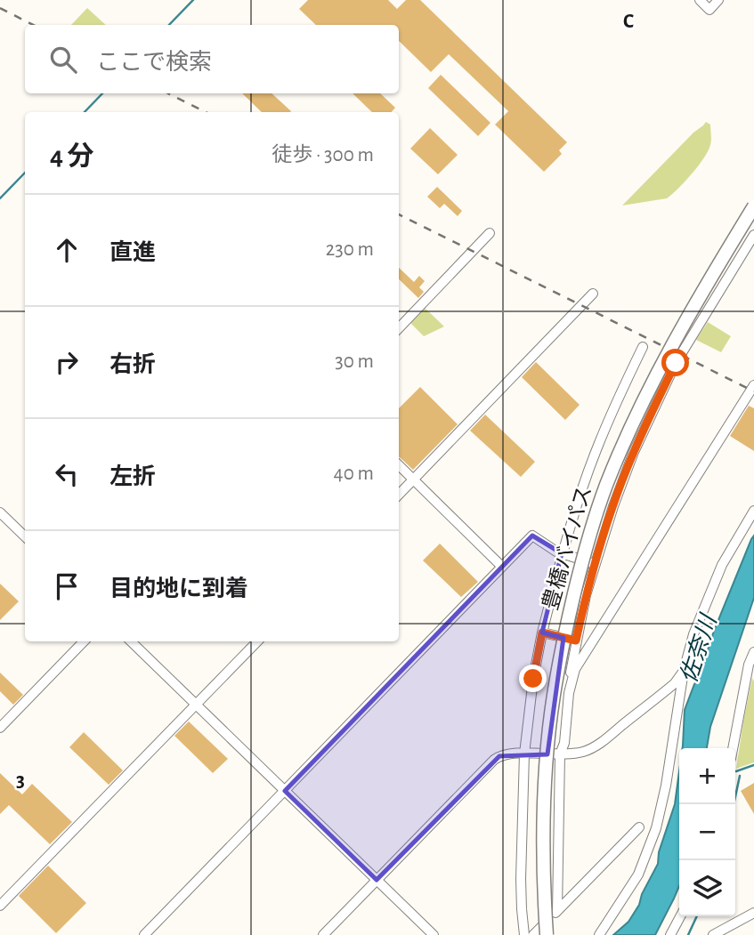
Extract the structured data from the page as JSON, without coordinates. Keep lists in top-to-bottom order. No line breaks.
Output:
{"streets":{"highway":["豊橋バイパス"]},"water":["佐奈川"],"page":{"search":"ここで検索","heading":["4 分","徒歩 · 300 m"],"list":[["直進","230 m"],["右折","30 m"],["左折","40 m"],"目的地に到着"],"map_buttons":["+","−"]},"grid":{"columns":["C"],"rows":["3"]}}
